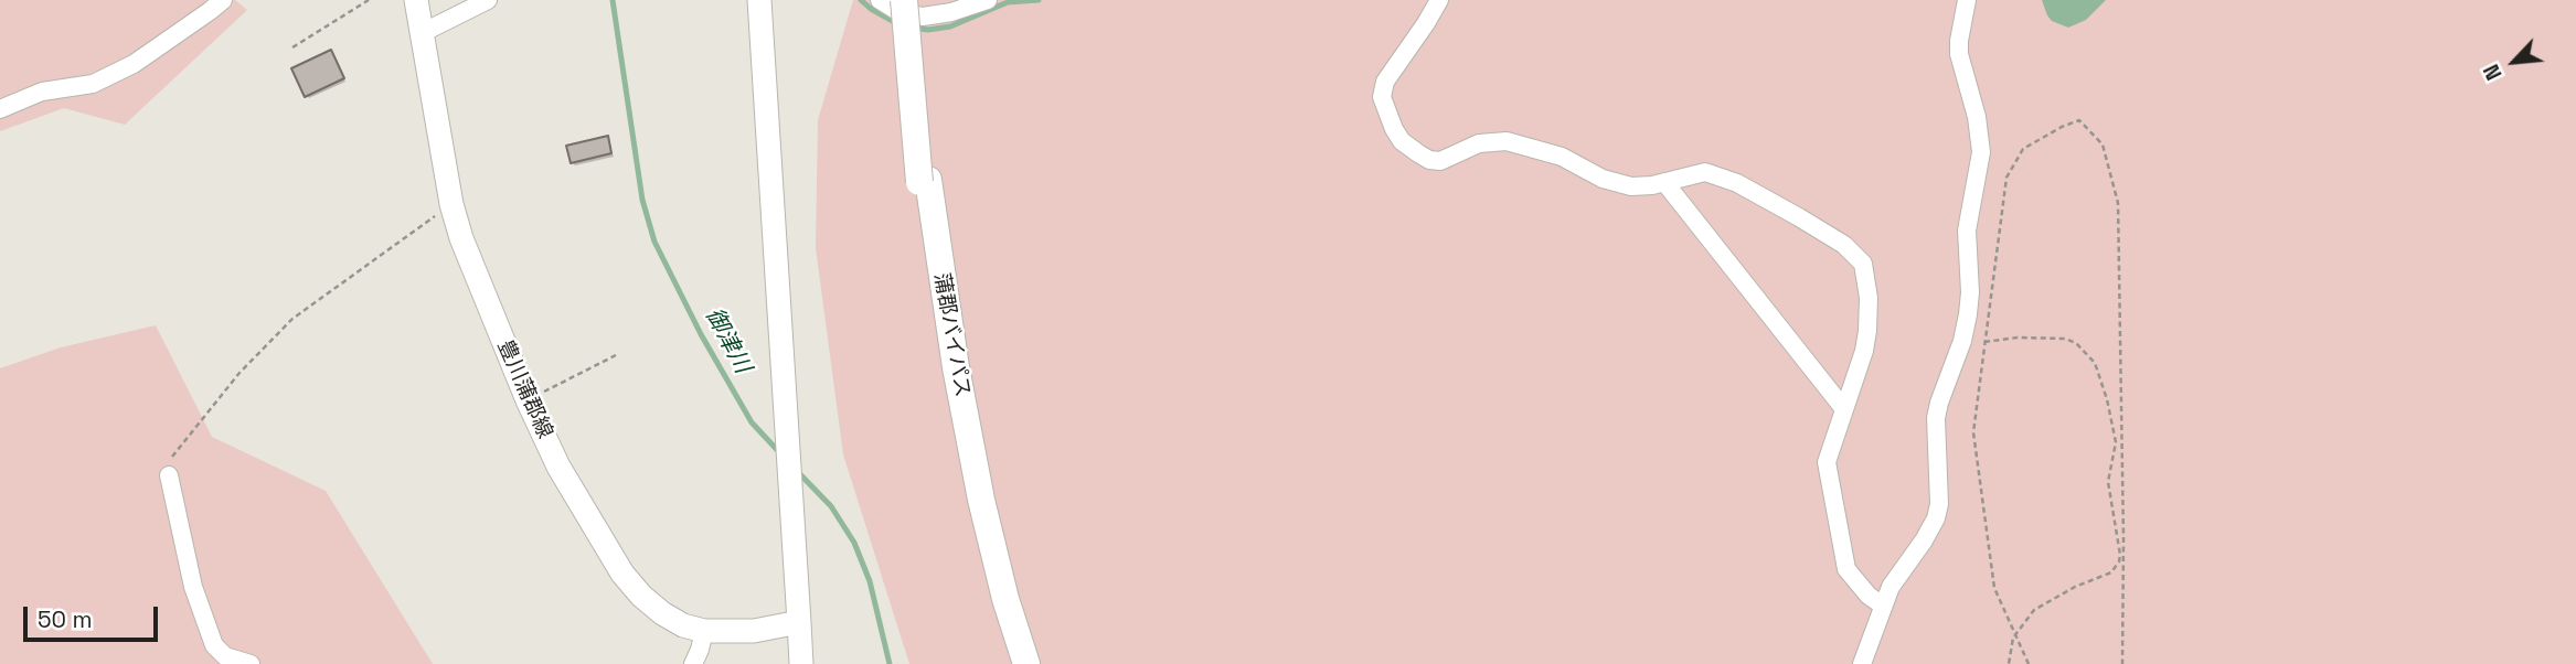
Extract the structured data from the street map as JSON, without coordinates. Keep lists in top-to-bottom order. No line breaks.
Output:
{"streets":{"highway":["蒲郡バイパス"],"main road":["豊川蒲郡線"]},"water":["御津川"],"scale_bar":"50 m","north":"bottom left"}
